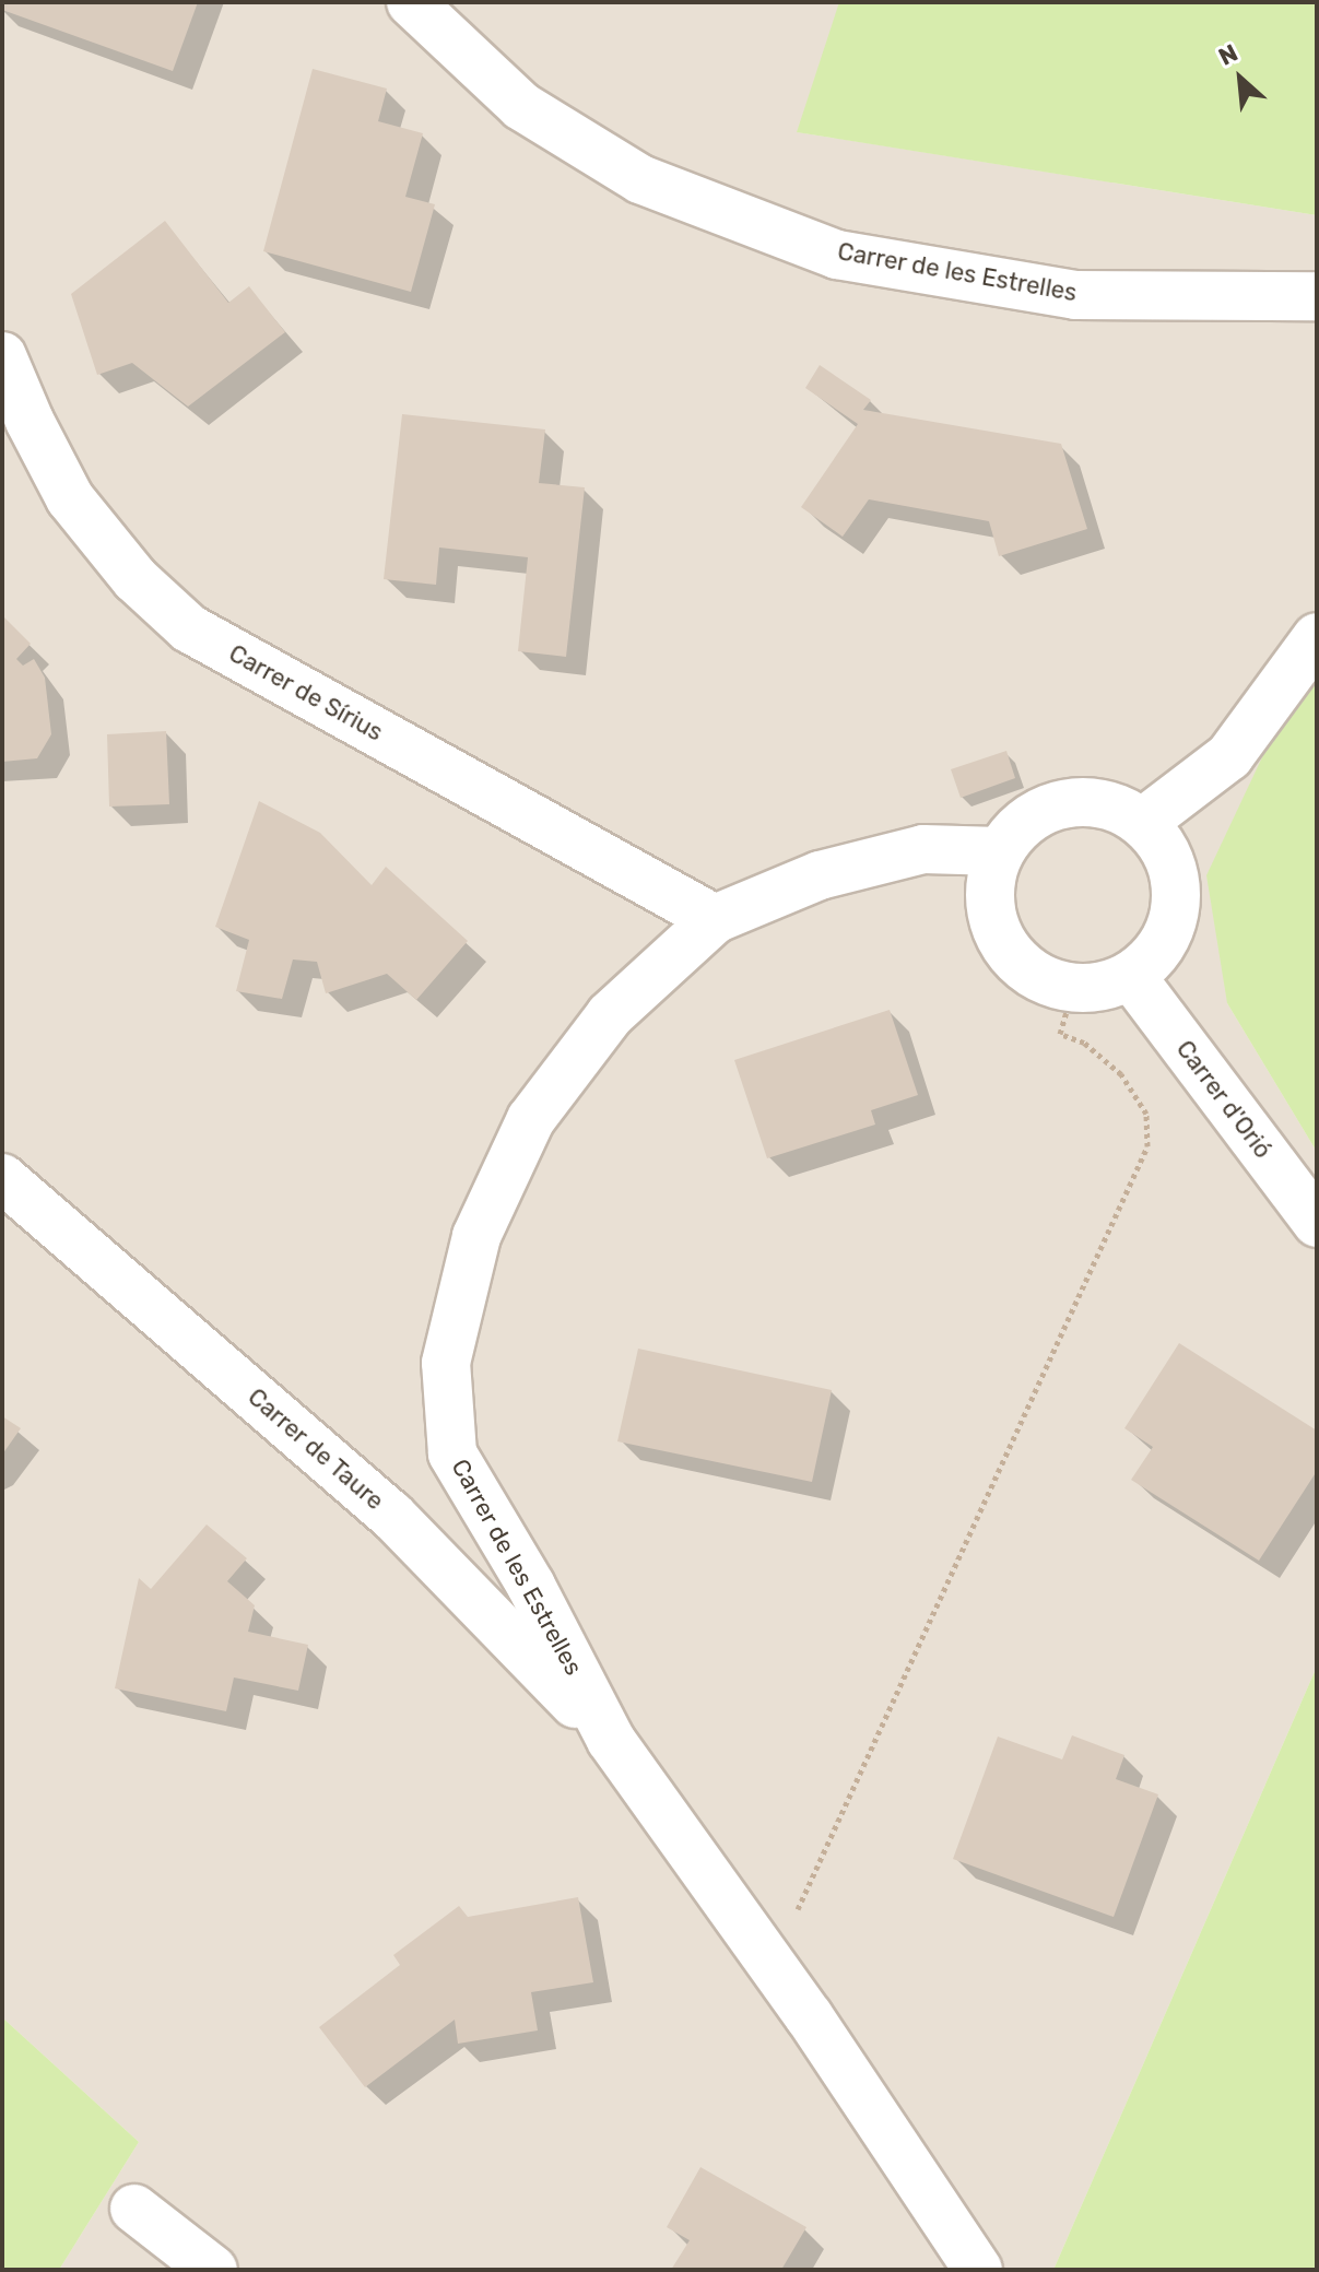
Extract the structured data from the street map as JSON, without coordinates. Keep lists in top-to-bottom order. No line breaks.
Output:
{"streets":{"street":["Carrer de les Estrelles","Carrer de Sírius","Carrer d'Orió","Carrer de Taure"]},"crossings":[["Carrer de les Estrelles","Carrer de Sírius"],["Carrer de les Estrelles","Carrer d'Orió"],["Carrer de les Estrelles","Carrer de Taure"]],"north":"top left"}
